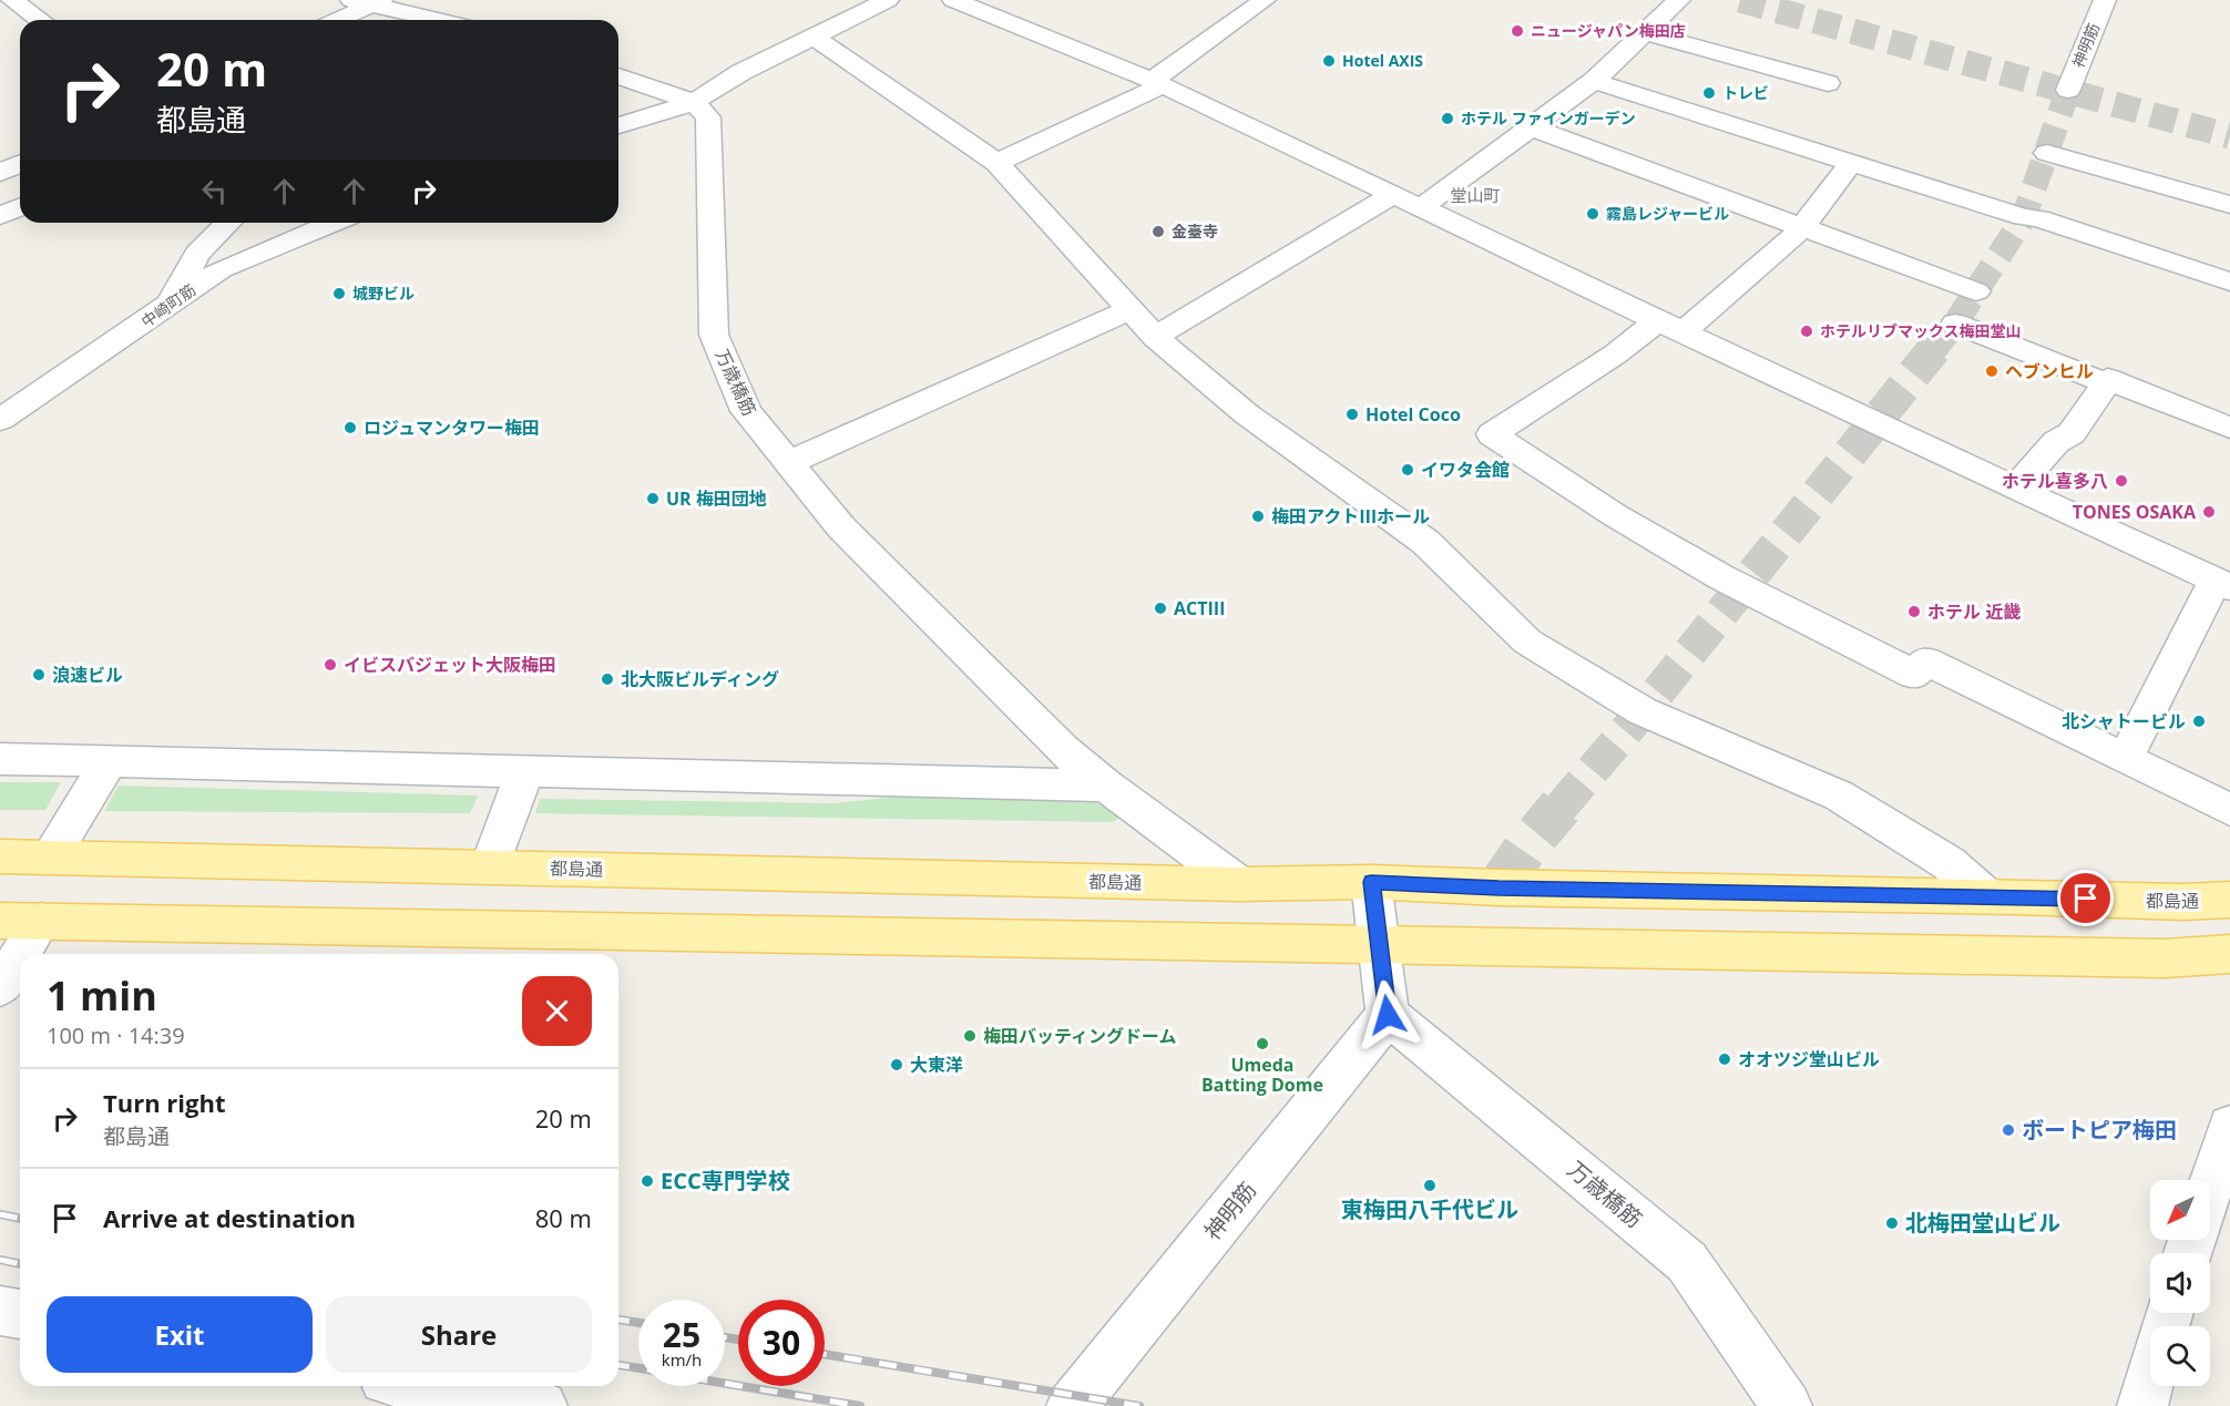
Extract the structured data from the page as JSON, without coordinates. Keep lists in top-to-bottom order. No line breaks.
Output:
{"streets":{"main road":["都島通"],"street":["神明筋","中崎町筋","万歳橋筋"]},"crossings":[["神明筋","万歳橋筋"],["万歳橋筋","都島通"]],"districts":["堂山町"],"places":["ニュージャパン梅田店","Hotel AXIS","トレビ","ホテル ファインガーデン","霧島レジャービル","金臺寺","城野ビル","ホテルリブマックス梅田堂山","ヘブンヒル","Hotel Coco","ロジュマンタワー梅田","イワタ会館","ホテル喜多八","UR 梅田団地","TONES OSAKA","梅田アクトⅢホール","ACTⅢ","ホテル 近畿","イビスバジェット大阪梅田","浪速ビル","北大阪ビルディング","北シャトービル","梅田バッティングドーム","Umeda Batting Dome","オオツジ堂山ビル","大東洋","ボートピア梅田","ECC専門学校","東梅田八千代ビル","北梅田堂山ビル"],"north":"bottom left","page":{"turn":["20 m","都島通"],"heading":["1 min","100 m · 14:39"],"list":[{"name":"Turn right","note":"都島通","value":"20 m"},{"name":"Arrive at destination","value":"80 m"}],"buttons":["Exit","Share"],"speed":"25 km/h","limit":"30"}}
